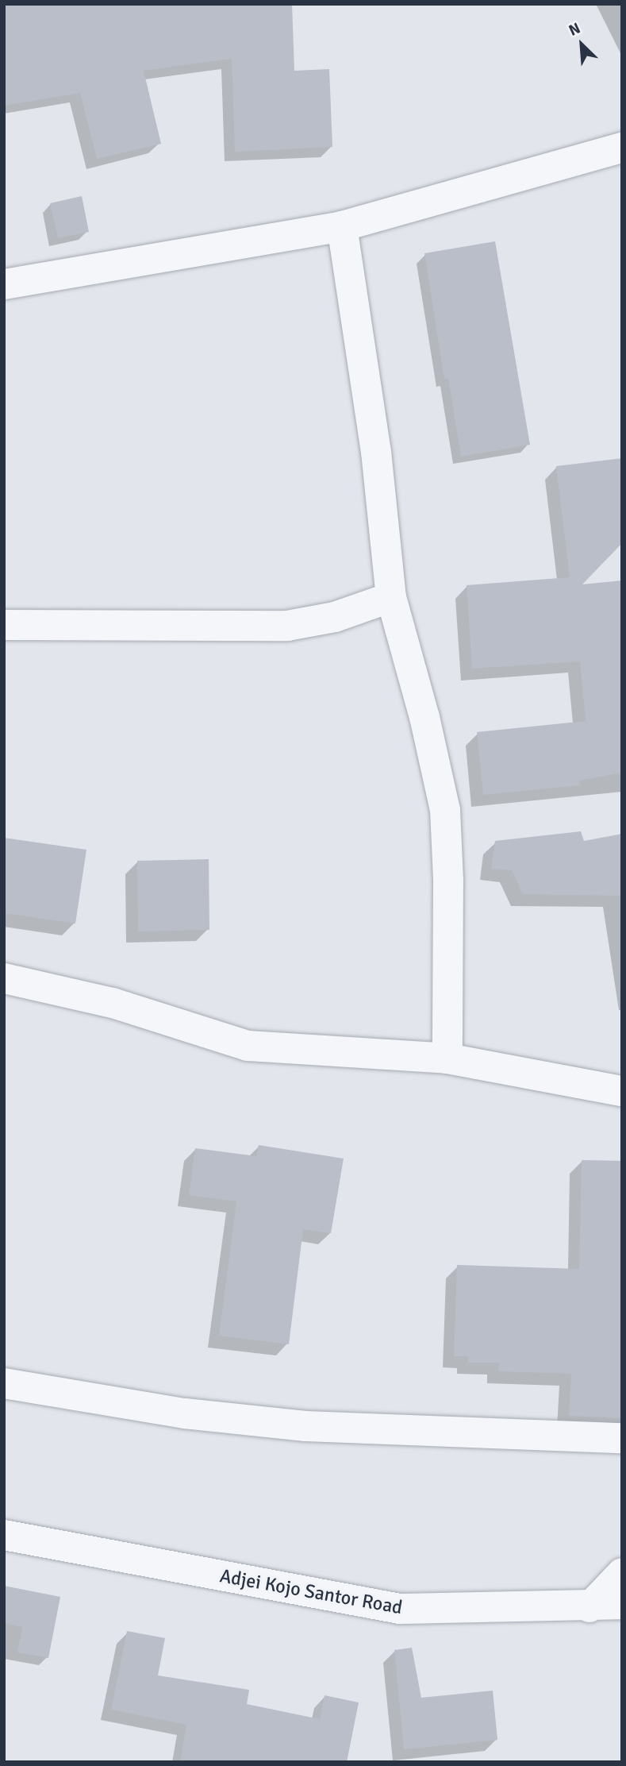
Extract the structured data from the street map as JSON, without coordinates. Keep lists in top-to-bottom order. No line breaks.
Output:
{"streets":{"street":["Adjei Kojo Santor Road"]},"north":"top left"}
